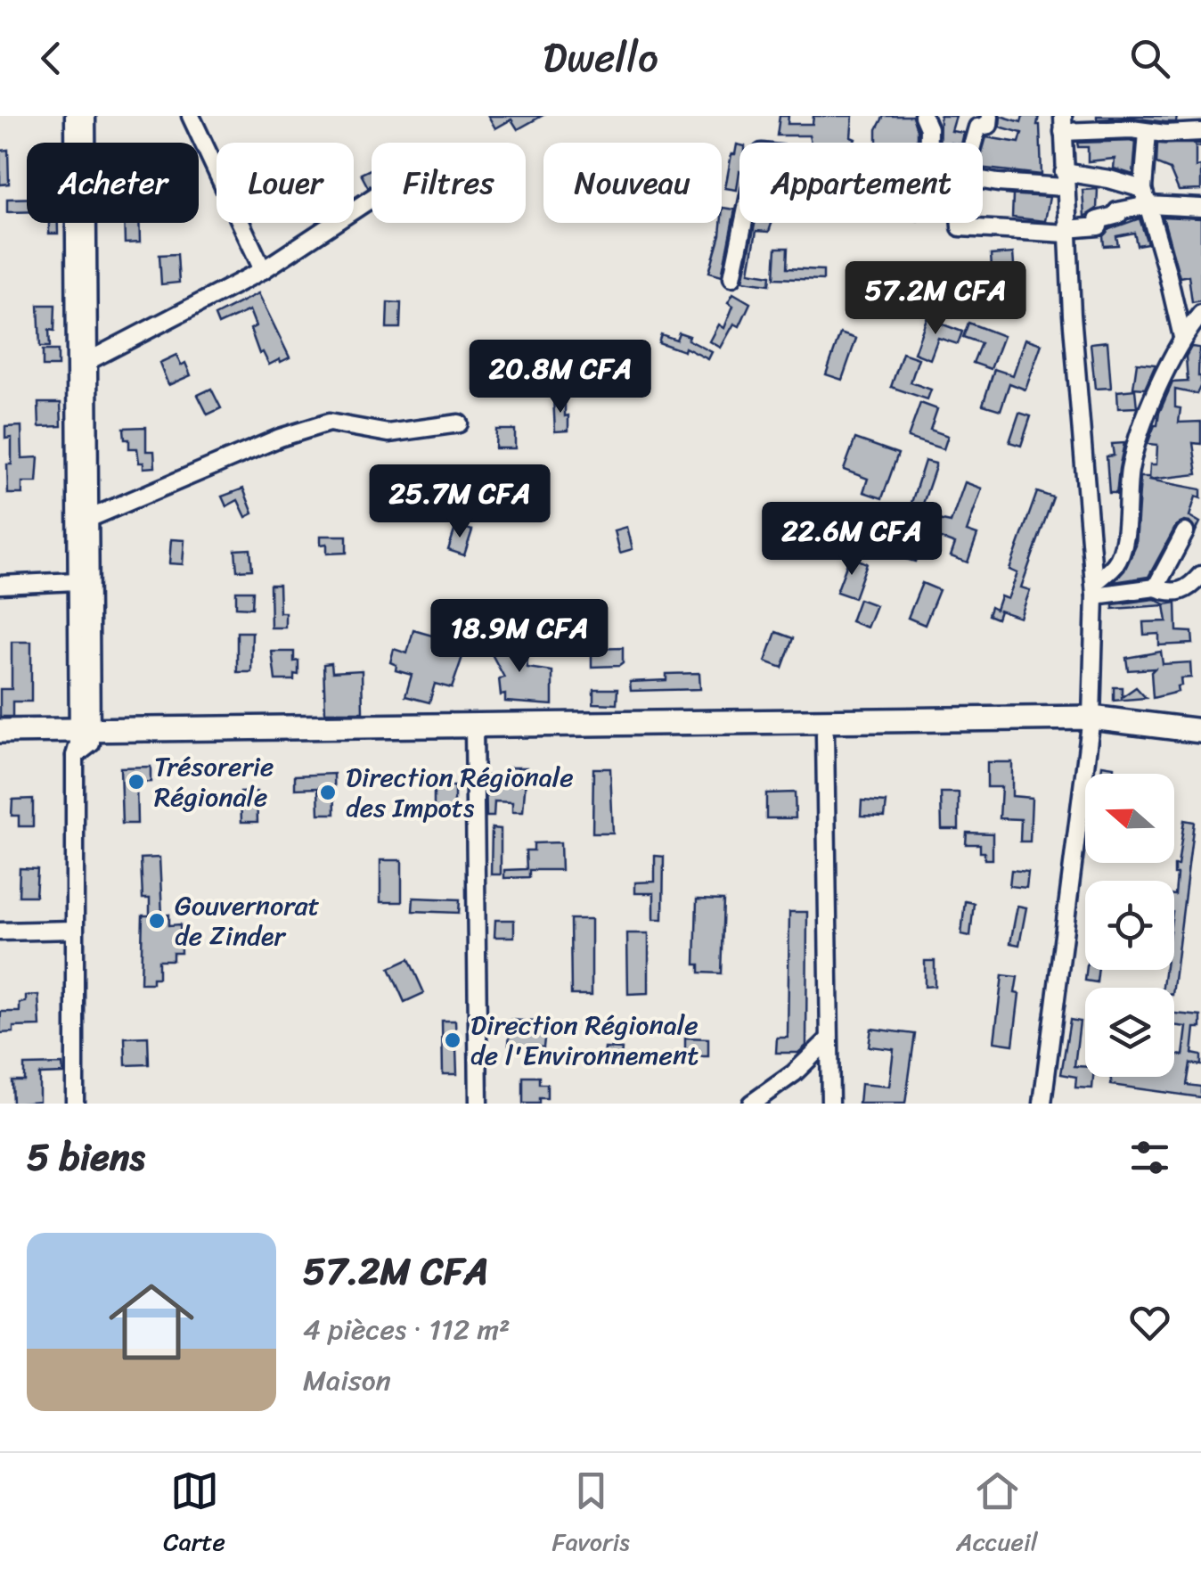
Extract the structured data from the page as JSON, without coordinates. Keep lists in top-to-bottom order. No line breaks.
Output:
{"places":["Trésorerie Régionale","Direction Régionale des Impots","Gouvernorat de Zinder","Direction Régionale de l'Environnement"],"north":"left","page":{"header":"Dwello","chip":["Acheter","Louer","Filtres","Nouveau","Appartement"],"price":["57.2M CFA","20.8M CFA","25.7M CFA","22.6M CFA","18.9M CFA"],"heading":"5 biens","list":[{"name":"57.2M CFA","note":"4 pièces · 112 m² · Maison"}],"tabs":["Carte","Favoris","Accueil"]}}
